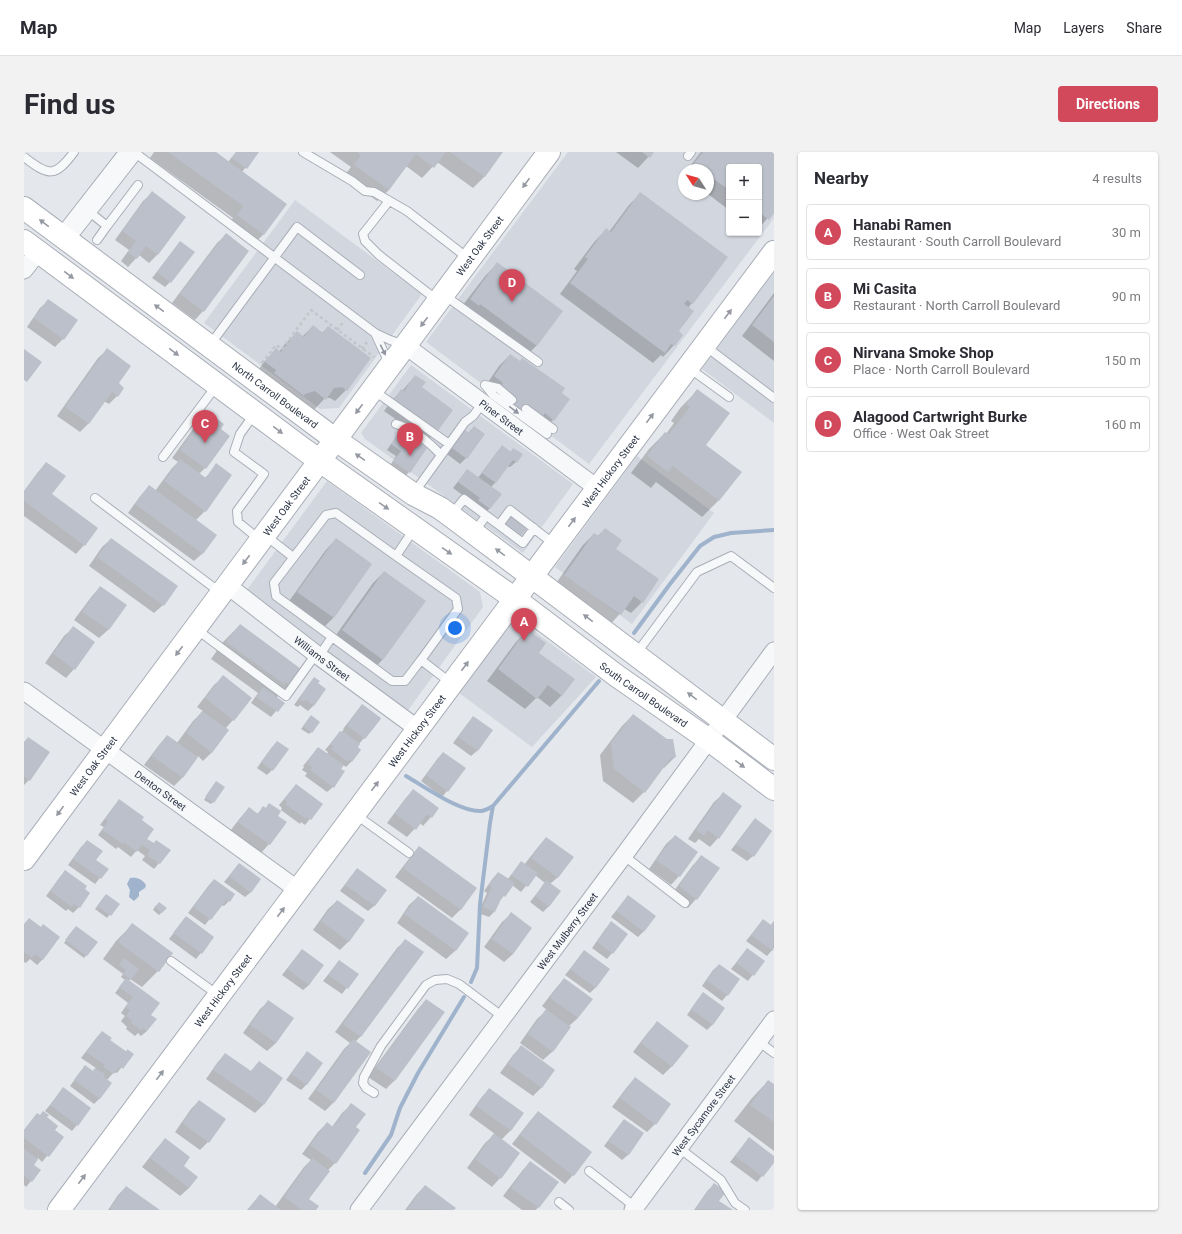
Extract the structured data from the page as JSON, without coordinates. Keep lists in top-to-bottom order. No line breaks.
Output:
{"streets":{"main road":["West Oak Street","North Carroll Boulevard","West Hickory Street","South Carroll Boulevard"],"street":["Piner Street","Williams Street","Denton Street","West Mulberry Street","West Sycamore Street"]},"crossings":[["West Oak Street","North Carroll Boulevard"],["West Oak Street","Piner Street"],["West Oak Street","Williams Street"],["West Oak Street","Denton Street"],["North Carroll Boulevard","West Hickory Street"],["Piner Street","West Hickory Street"],["West Hickory Street","Williams Street"],["West Hickory Street","South Carroll Boulevard"],["West Hickory Street","Denton Street"],["South Carroll Boulevard","West Mulberry Street"]],"one_way":["West Oak Street","West Hickory Street"],"north":"top left","page":{"header":"Map","nav":["Map","Layers","Share"],"buttons":"Directions","title":"Find us","heading":["Nearby","4 results"],"map_buttons":["+","−"],"list":[{"mark":"A","name":"Hanabi Ramen","note":"Restaurant · South Carroll Boulevard","value":"30 m"},{"mark":"B","name":"Mi Casita","note":"Restaurant · North Carroll Boulevard","value":"90 m"},{"mark":"C","name":"Nirvana Smoke Shop","note":"Place · North Carroll Boulevard","value":"150 m"},{"mark":"D","name":"Alagood Cartwright Burke","note":"Office · West Oak Street","value":"160 m"}],"pins":["D","C","B","A"]}}
